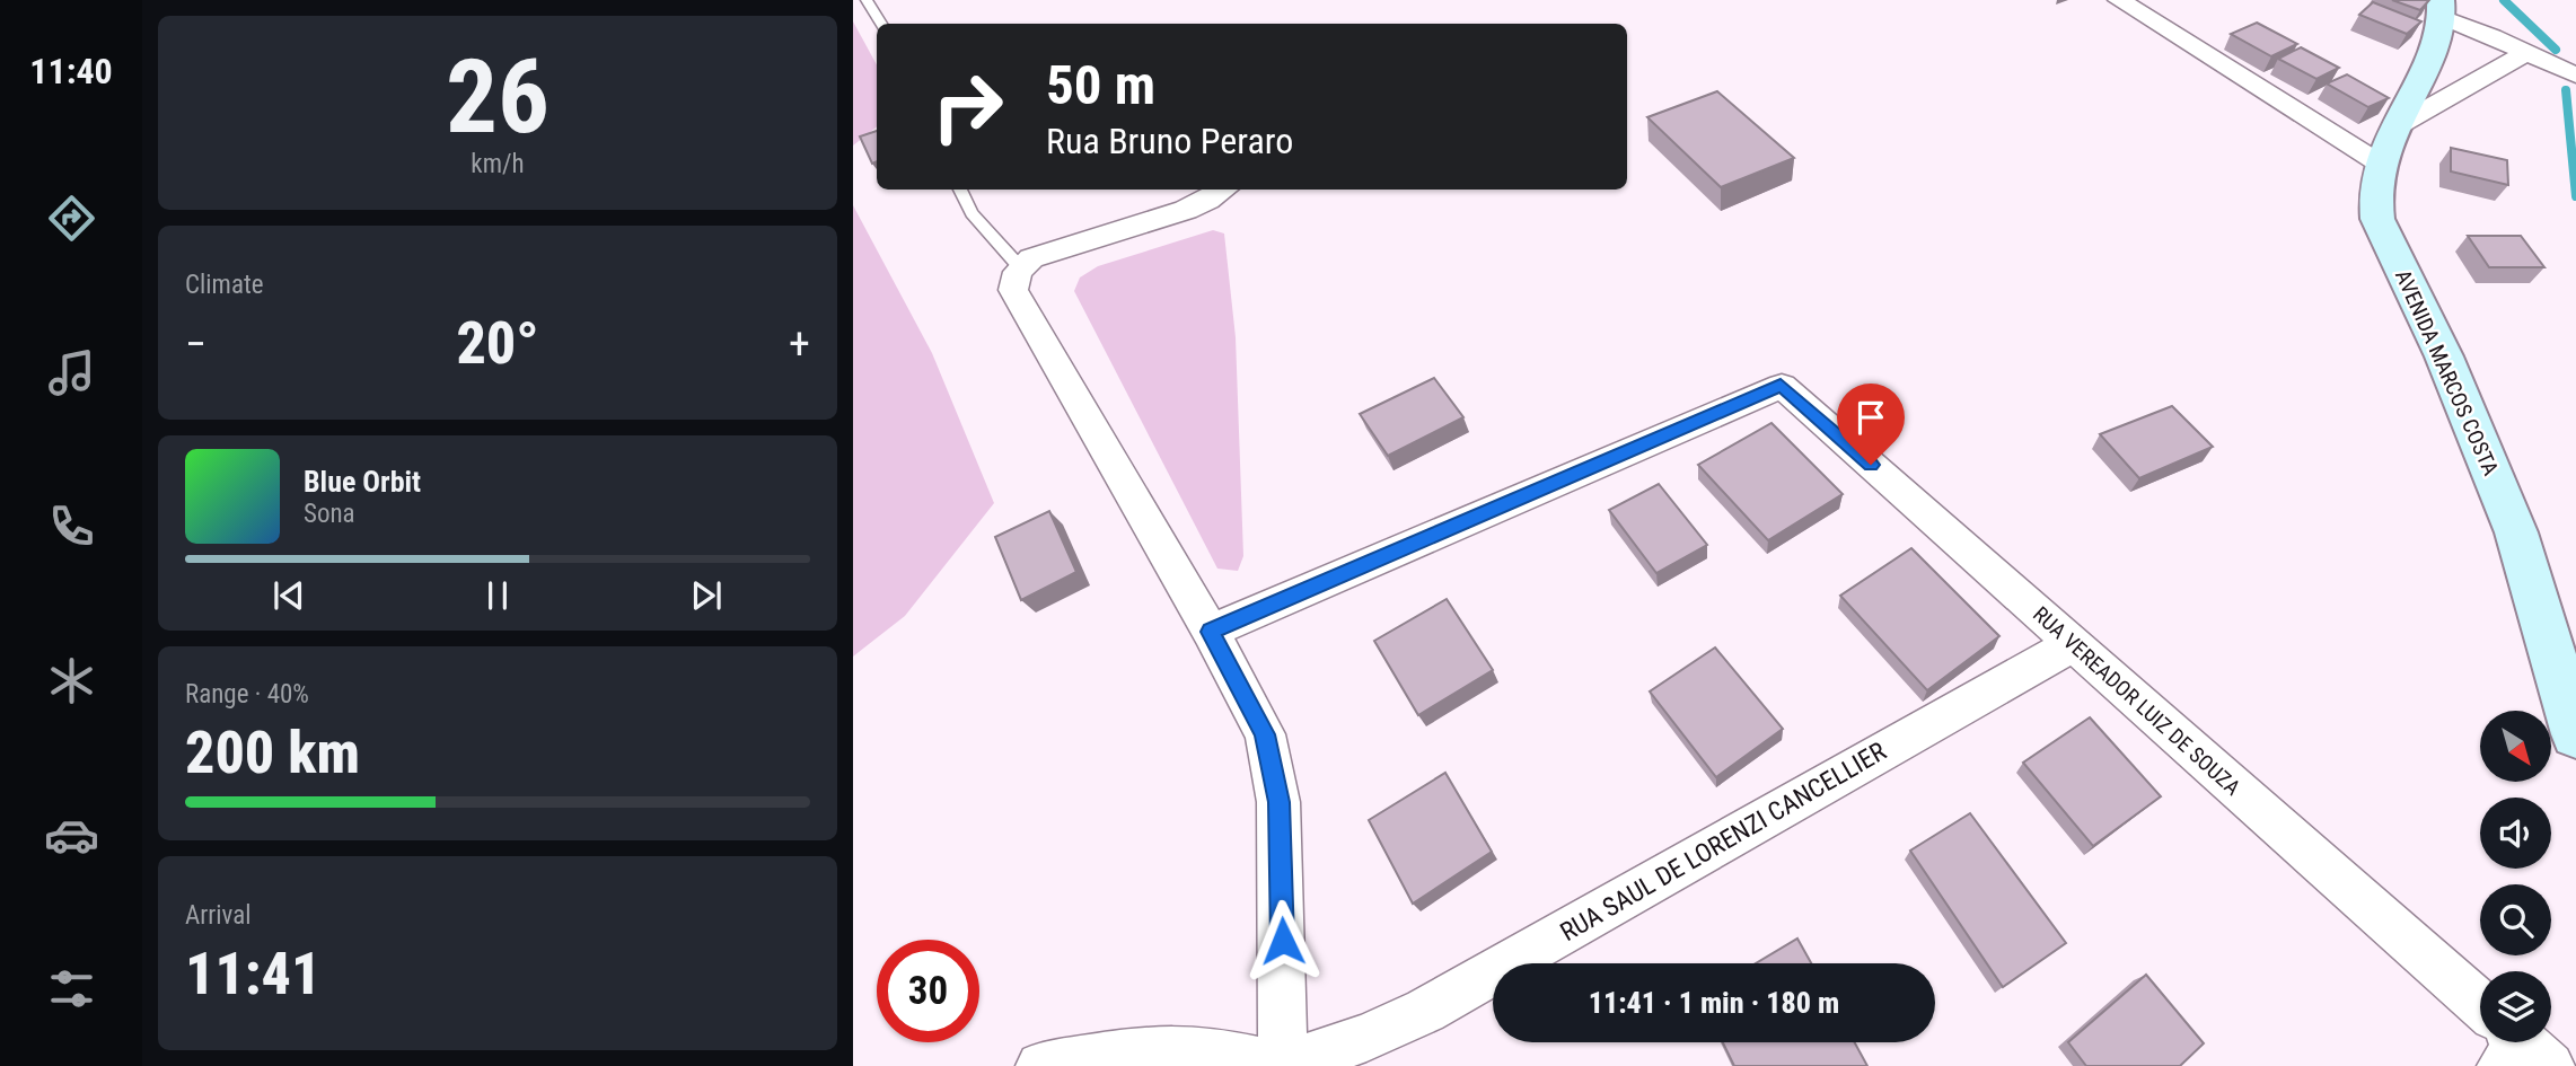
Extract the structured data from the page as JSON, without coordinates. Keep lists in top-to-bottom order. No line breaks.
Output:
{"streets":{"street":["AVENIDA MARCOS COSTA","RUA VEREADOR LUIZ DE SOUZA","RUA SAUL DE LORENZI CANCELLIER"]},"crossings":[["RUA VEREADOR LUIZ DE SOUZA","RUA SAUL DE LORENZI CANCELLIER"]],"north":"bottom right","page":{"tabs":"11:40","tile":[["26","km/h"],"Climate",["Range · 40%","200 km"],["Arrival","11:41"]],"turn":["50 m","Rua Bruno Peraro"],"heat":["−","20°","+"],"song":["Blue Orbit","Sona"],"limit":"30","trip":"11:41 · 1 min · 180 m"}}
